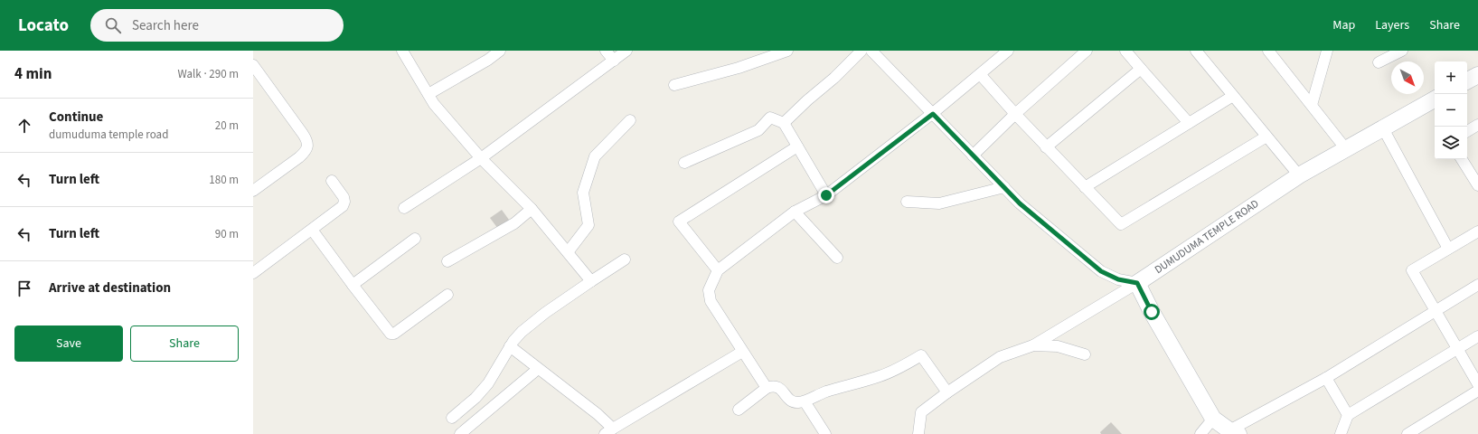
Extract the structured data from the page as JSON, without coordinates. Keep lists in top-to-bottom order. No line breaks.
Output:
{"streets":{"street":["DUMUDUMA TEMPLE ROAD"]},"north":"bottom right","page":{"header":"Locato","search":"Search here","nav":["Map","Layers","Share"],"heading":["4 min","Walk · 290 m"],"map_buttons":["+","−"],"list":[["Continue","dumuduma temple road","20 m"],["Turn left","180 m"],["Turn left","90 m"],"Arrive at destination"],"buttons":["Save","Share"]}}
